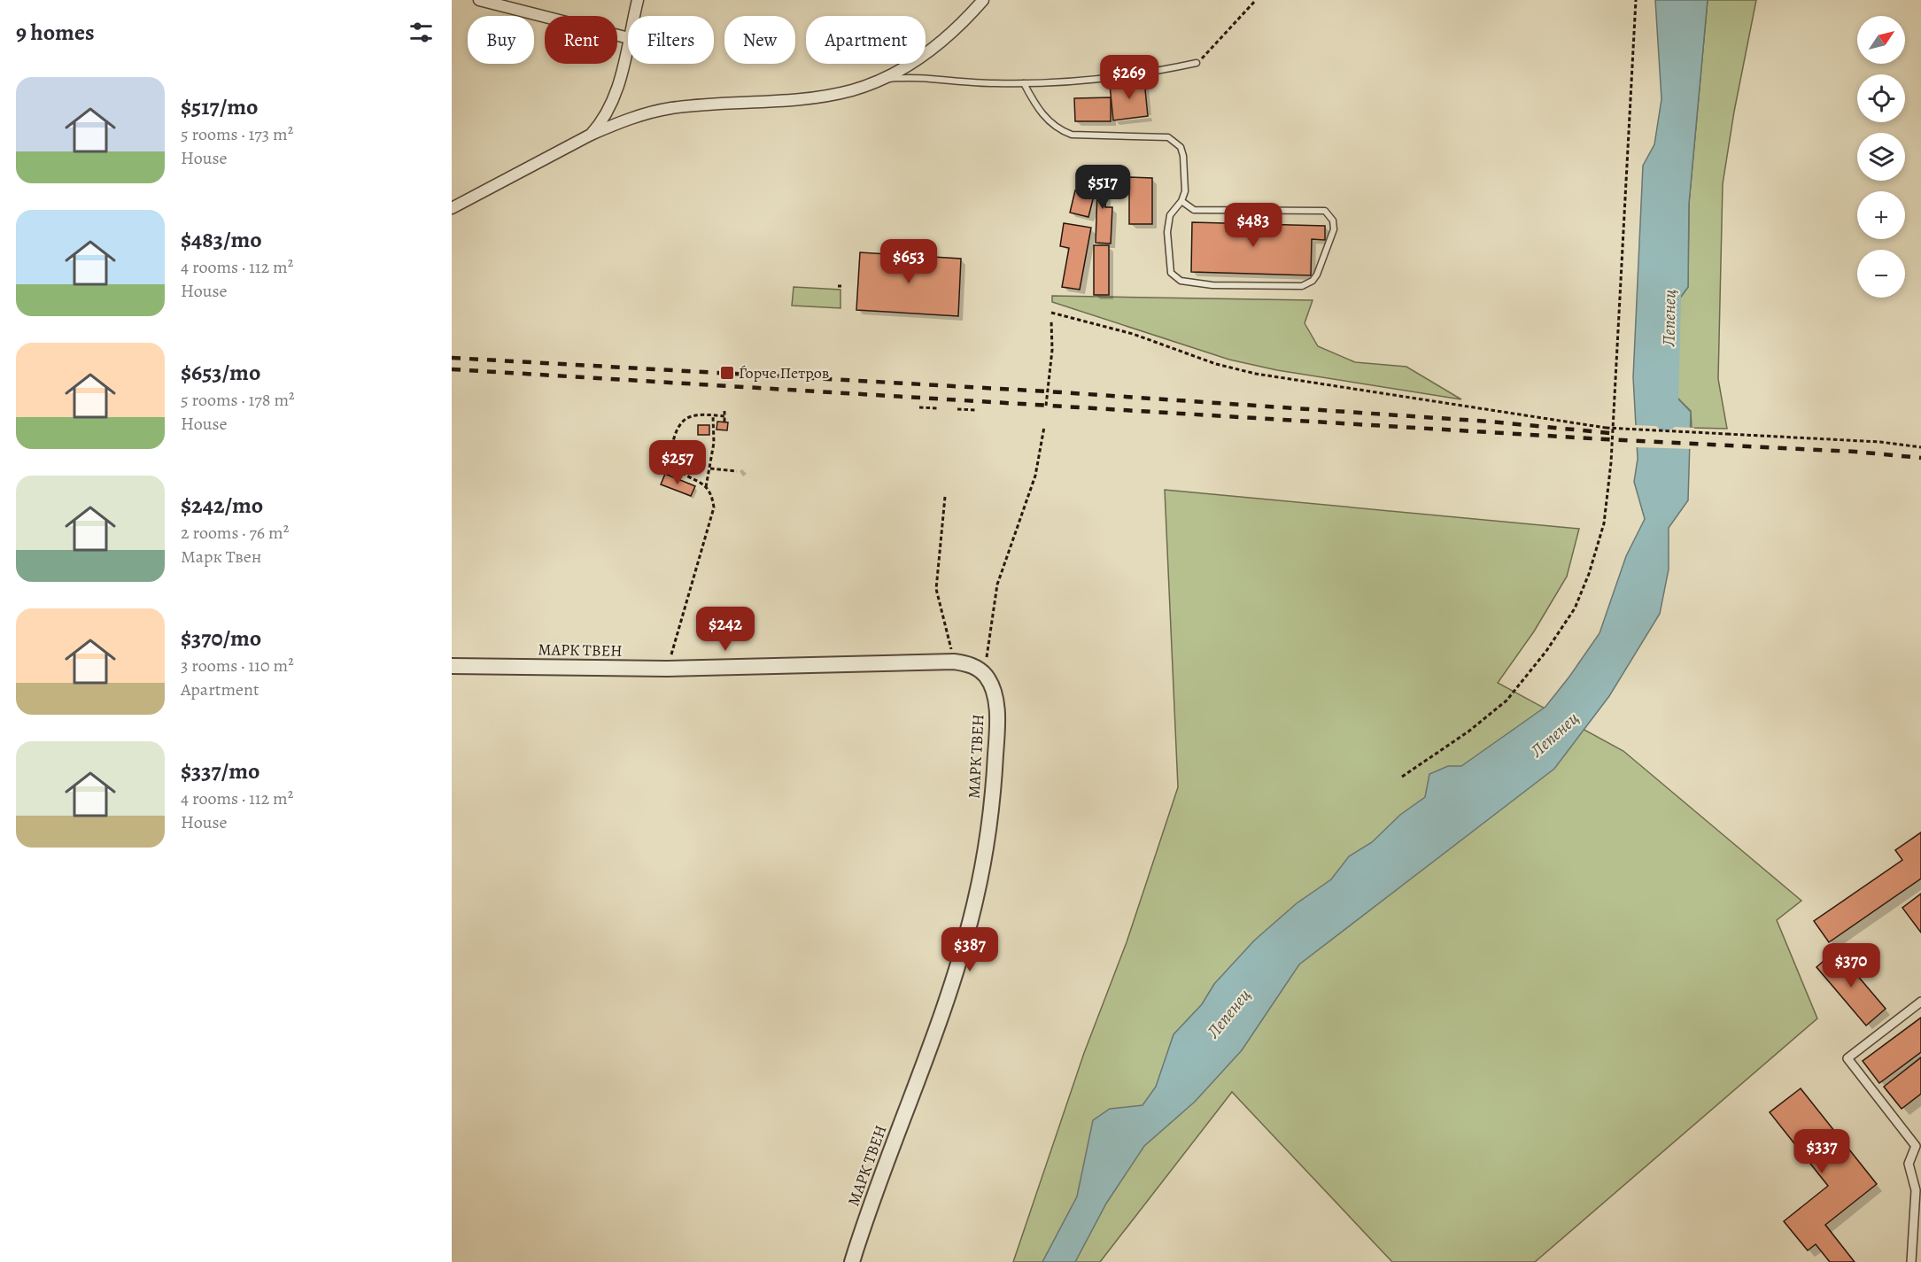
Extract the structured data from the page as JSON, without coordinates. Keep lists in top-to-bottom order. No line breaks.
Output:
{"streets":{"street":["МАРК ТВЕН"]},"water":["Лепенец"],"places":{"transit":["Ѓорче Петров"]},"north":"top right","page":{"heading":"9 homes","map_buttons":["+","−"],"chip":["Buy","Rent","Filters","New","Apartment"],"price":["$269","$517","$483","$653","$257","$242","$387","$370","$337"],"list":[{"name":"$517/mo","note":"5 rooms · 173 m² · House"},{"name":"$483/mo","note":"4 rooms · 112 m² · House"},{"name":"$653/mo","note":"5 rooms · 178 m² · House"},{"name":"$242/mo","note":"2 rooms · 76 m² · Марк Твен"},{"name":"$370/mo","note":"3 rooms · 110 m² · Apartment"},{"name":"$337/mo","note":"4 rooms · 112 m² · House"}]}}
